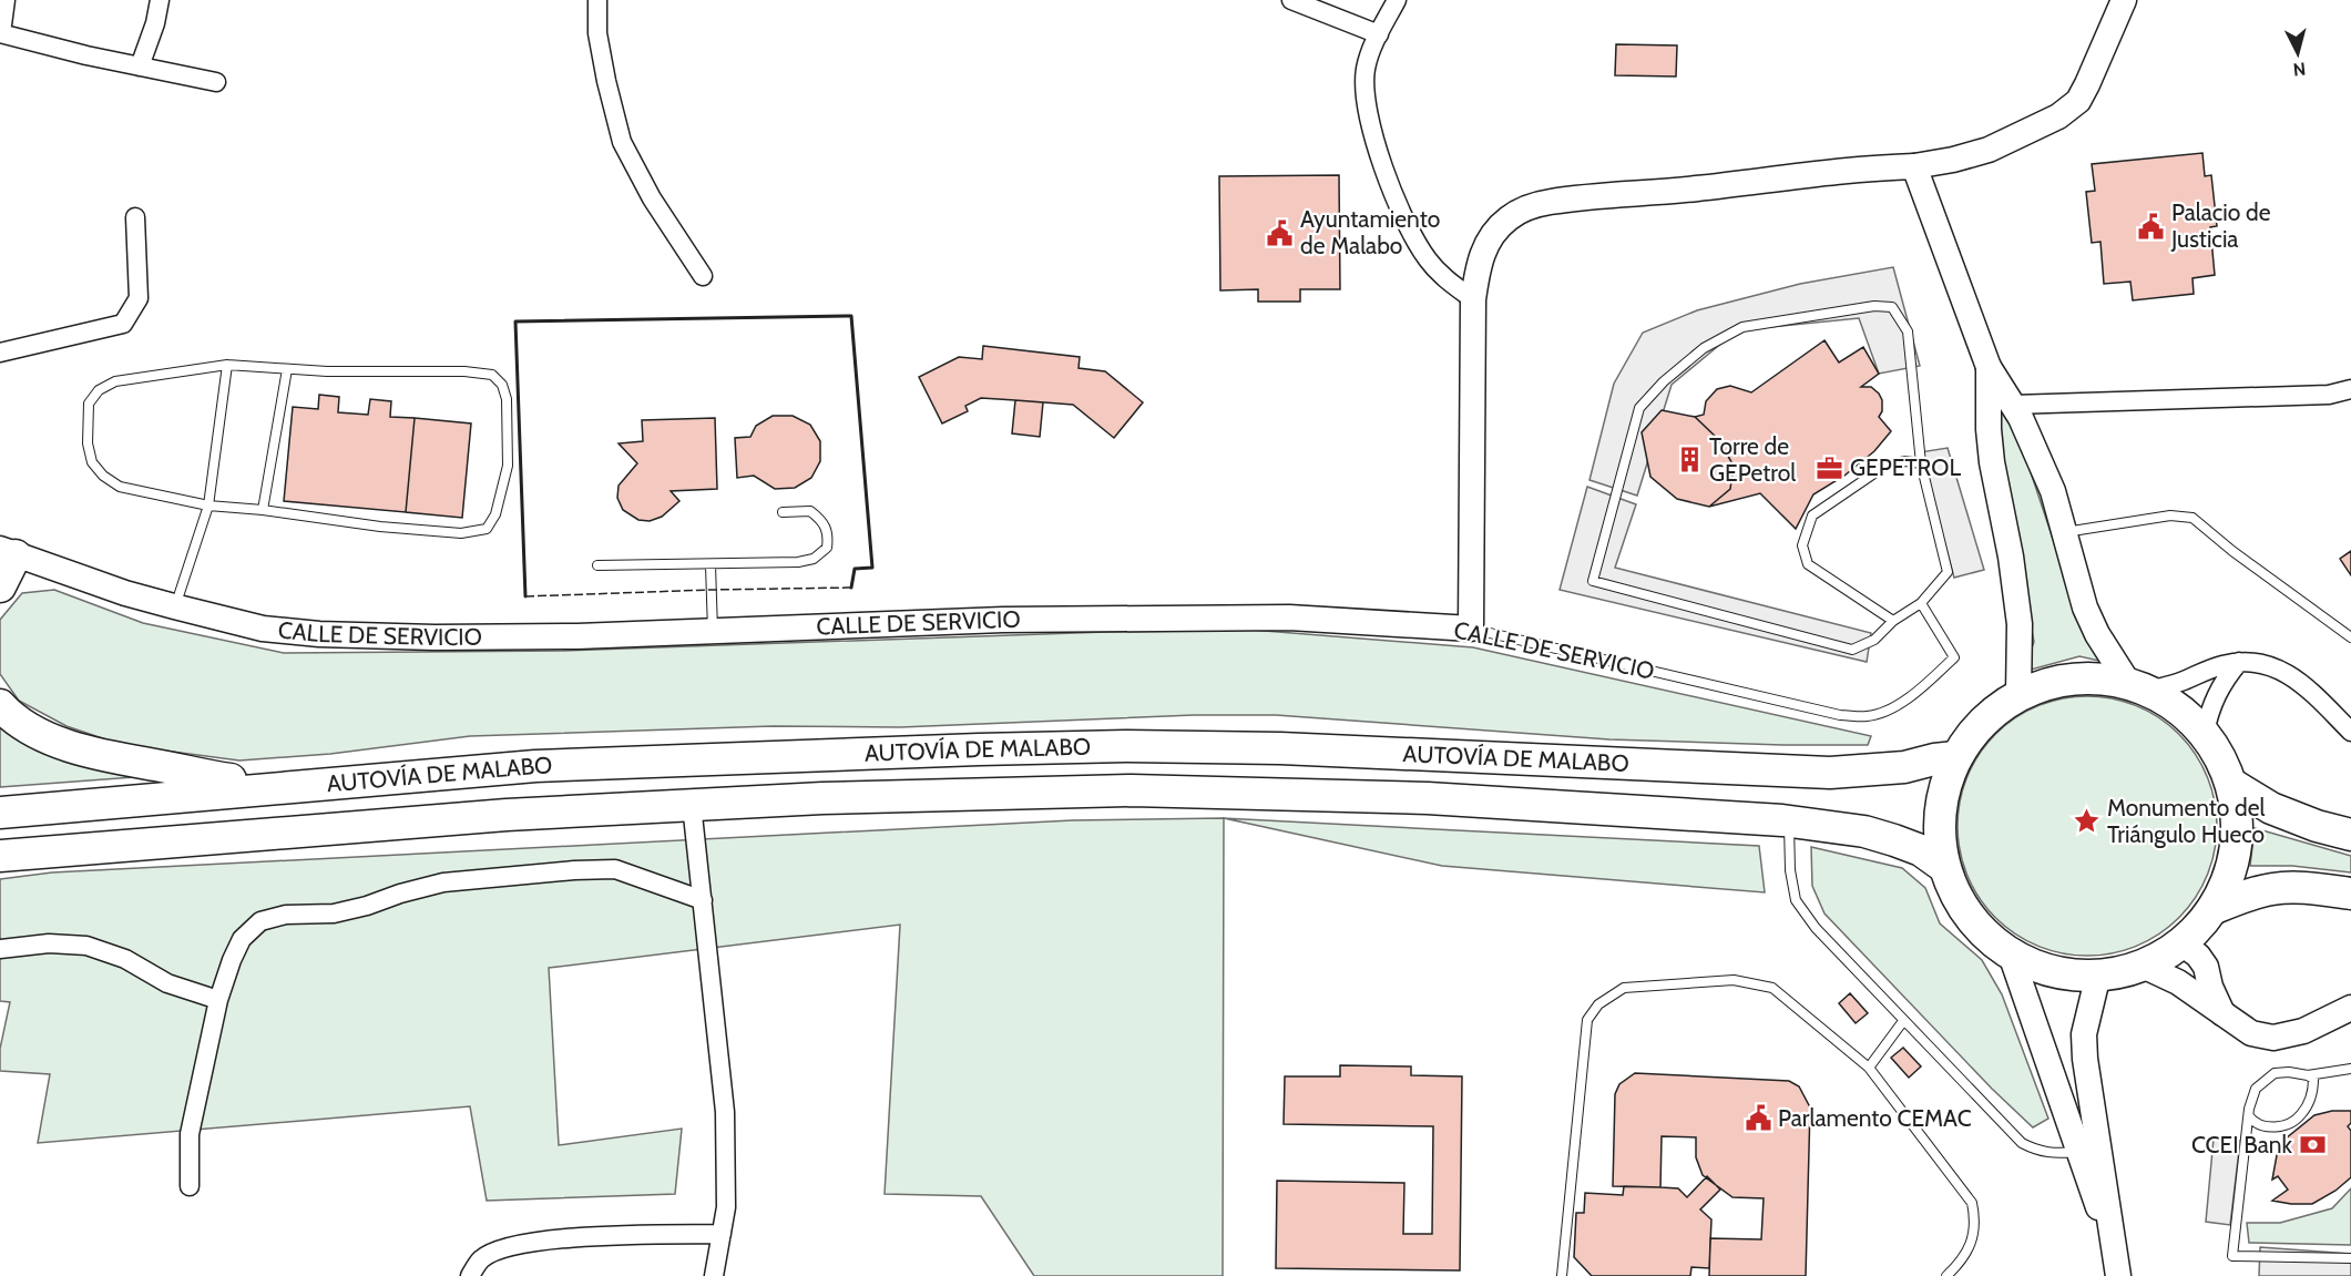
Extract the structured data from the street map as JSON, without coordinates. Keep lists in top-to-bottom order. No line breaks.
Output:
{"streets":{"highway":["AUTOVÍA DE MALABO"],"street":["CALLE DE SERVICIO"]},"places":{"public building":["Palacio de Justicia","Ayuntamiento de Malabo","Parlamento CEMAC"],"building":["Torre de GEPetrol"],"office":["GEPETROL"],"place":["Monumento del Triángulo Hueco"],"bank":["CCEI Bank"]},"north":"bottom"}
